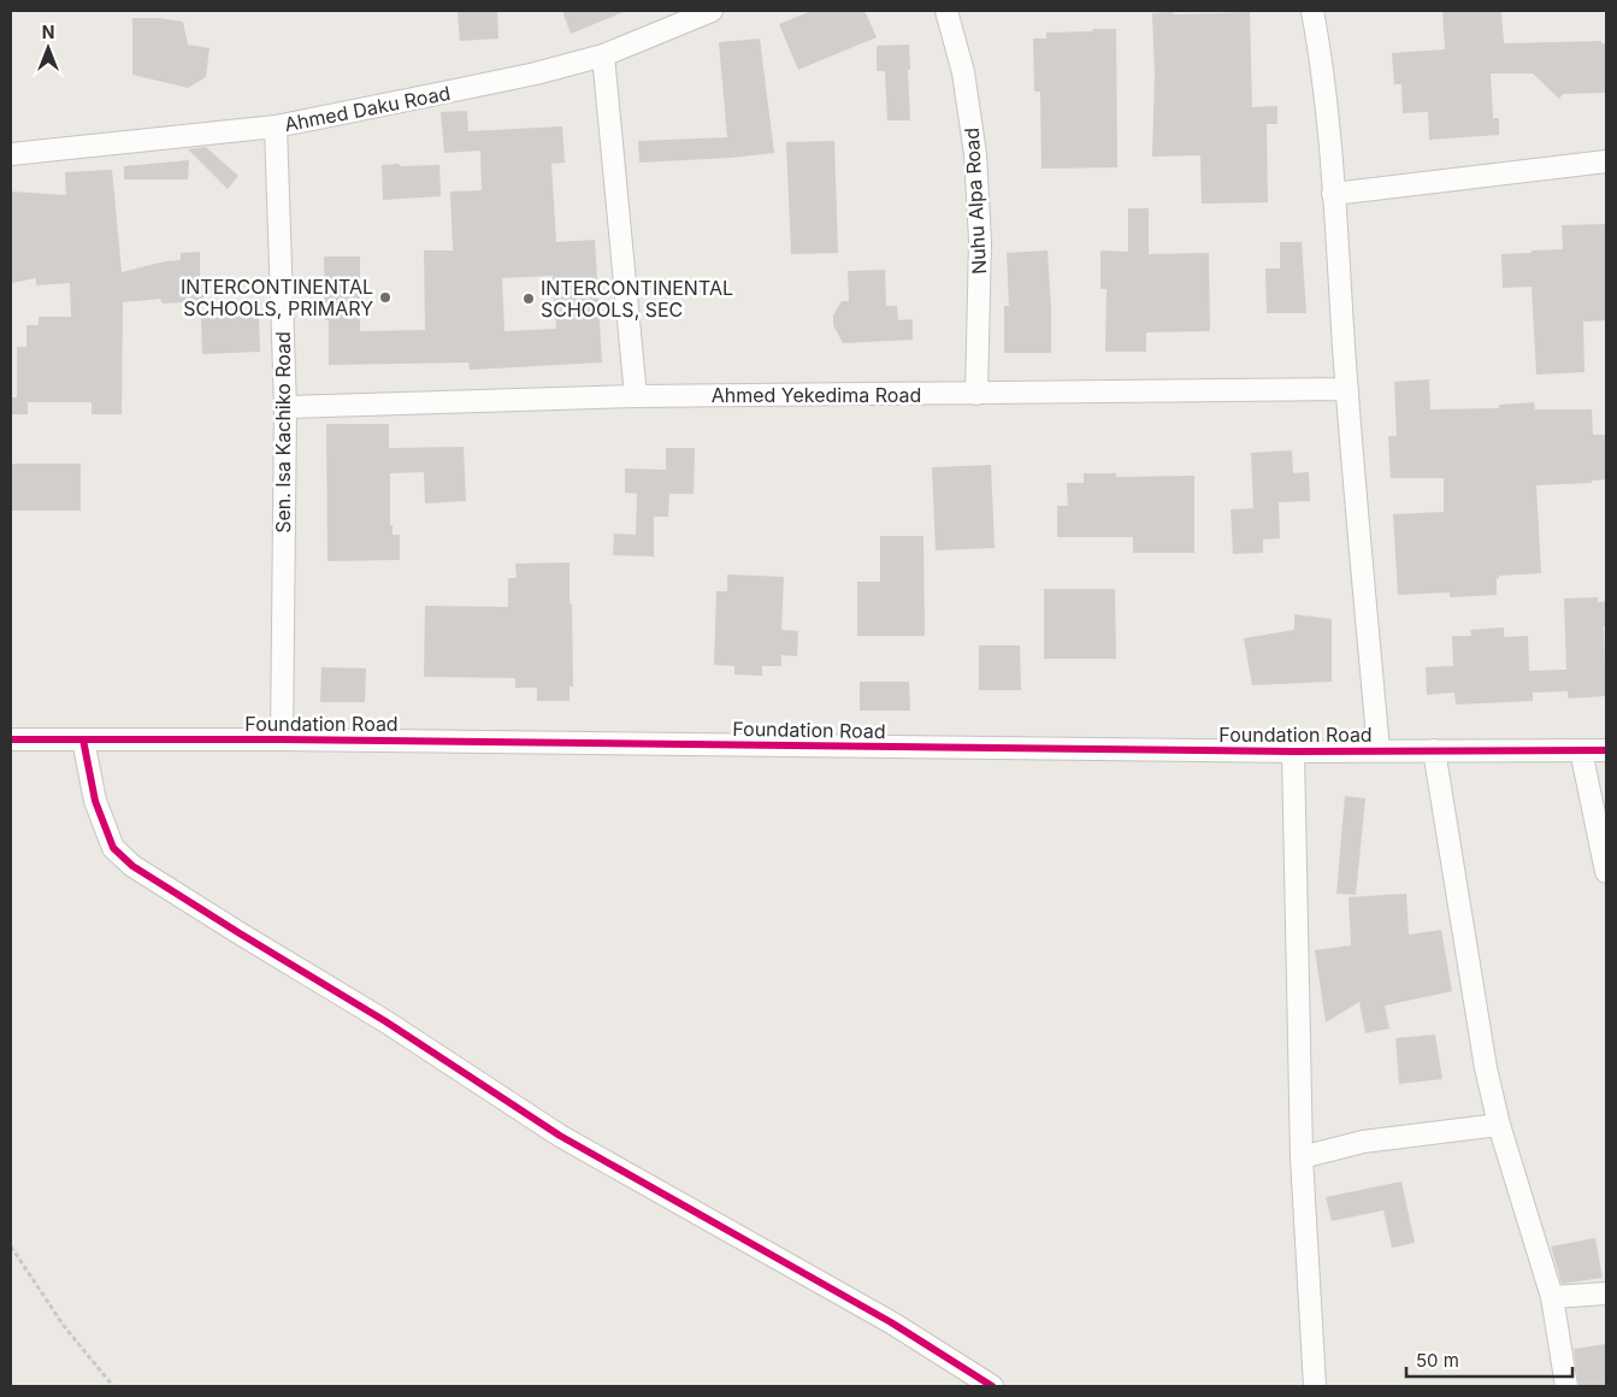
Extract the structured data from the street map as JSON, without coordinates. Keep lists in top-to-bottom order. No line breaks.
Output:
{"streets":{"street":["Ahmed Daku Road","Nuhu Alpa Road","Ahmed Yekedima Road","Sen. Isa Kachiko Road","Foundation Road"]},"crossings":[["Ahmed Daku Road","Sen. Isa Kachiko Road"],["Nuhu Alpa Road","Ahmed Yekedima Road"],["Ahmed Yekedima Road","Sen. Isa Kachiko Road"],["Sen. Isa Kachiko Road","Foundation Road"]],"places":["INTERCONTINENTAL SCHOOLS, PRIMARY","INTERCONTINENTAL SCHOOLS, SEC"],"scale_bar":"50 m","north":"top"}
